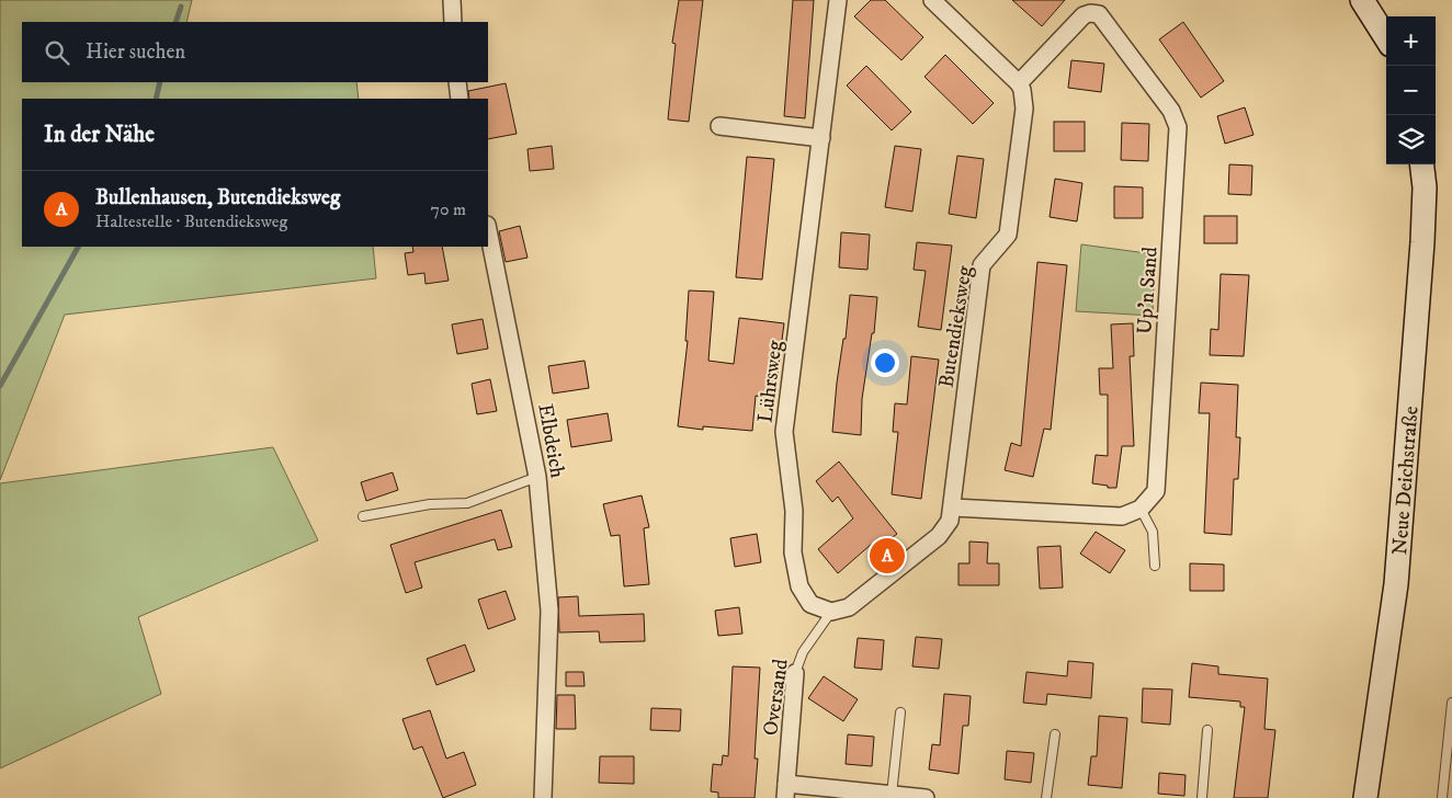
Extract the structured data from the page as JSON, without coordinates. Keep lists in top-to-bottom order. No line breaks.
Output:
{"streets":{"street":["Up'n Sand","Butendieksweg","Lührsweg","Elbdeich","Neue Deichstraße","Oversand"]},"crossings":[["Up'n Sand","Butendieksweg"],["Butendieksweg","Lührsweg"],["Butendieksweg","Oversand"],["Lührsweg","Oversand"]],"page":{"map_buttons":["+","−"],"search":"Hier suchen","heading":"In der Nähe","list":[{"mark":"A","name":"Bullenhausen, Butendieksweg","note":"Haltestelle · Butendieksweg","value":"70 m"}],"pins":"A"}}
